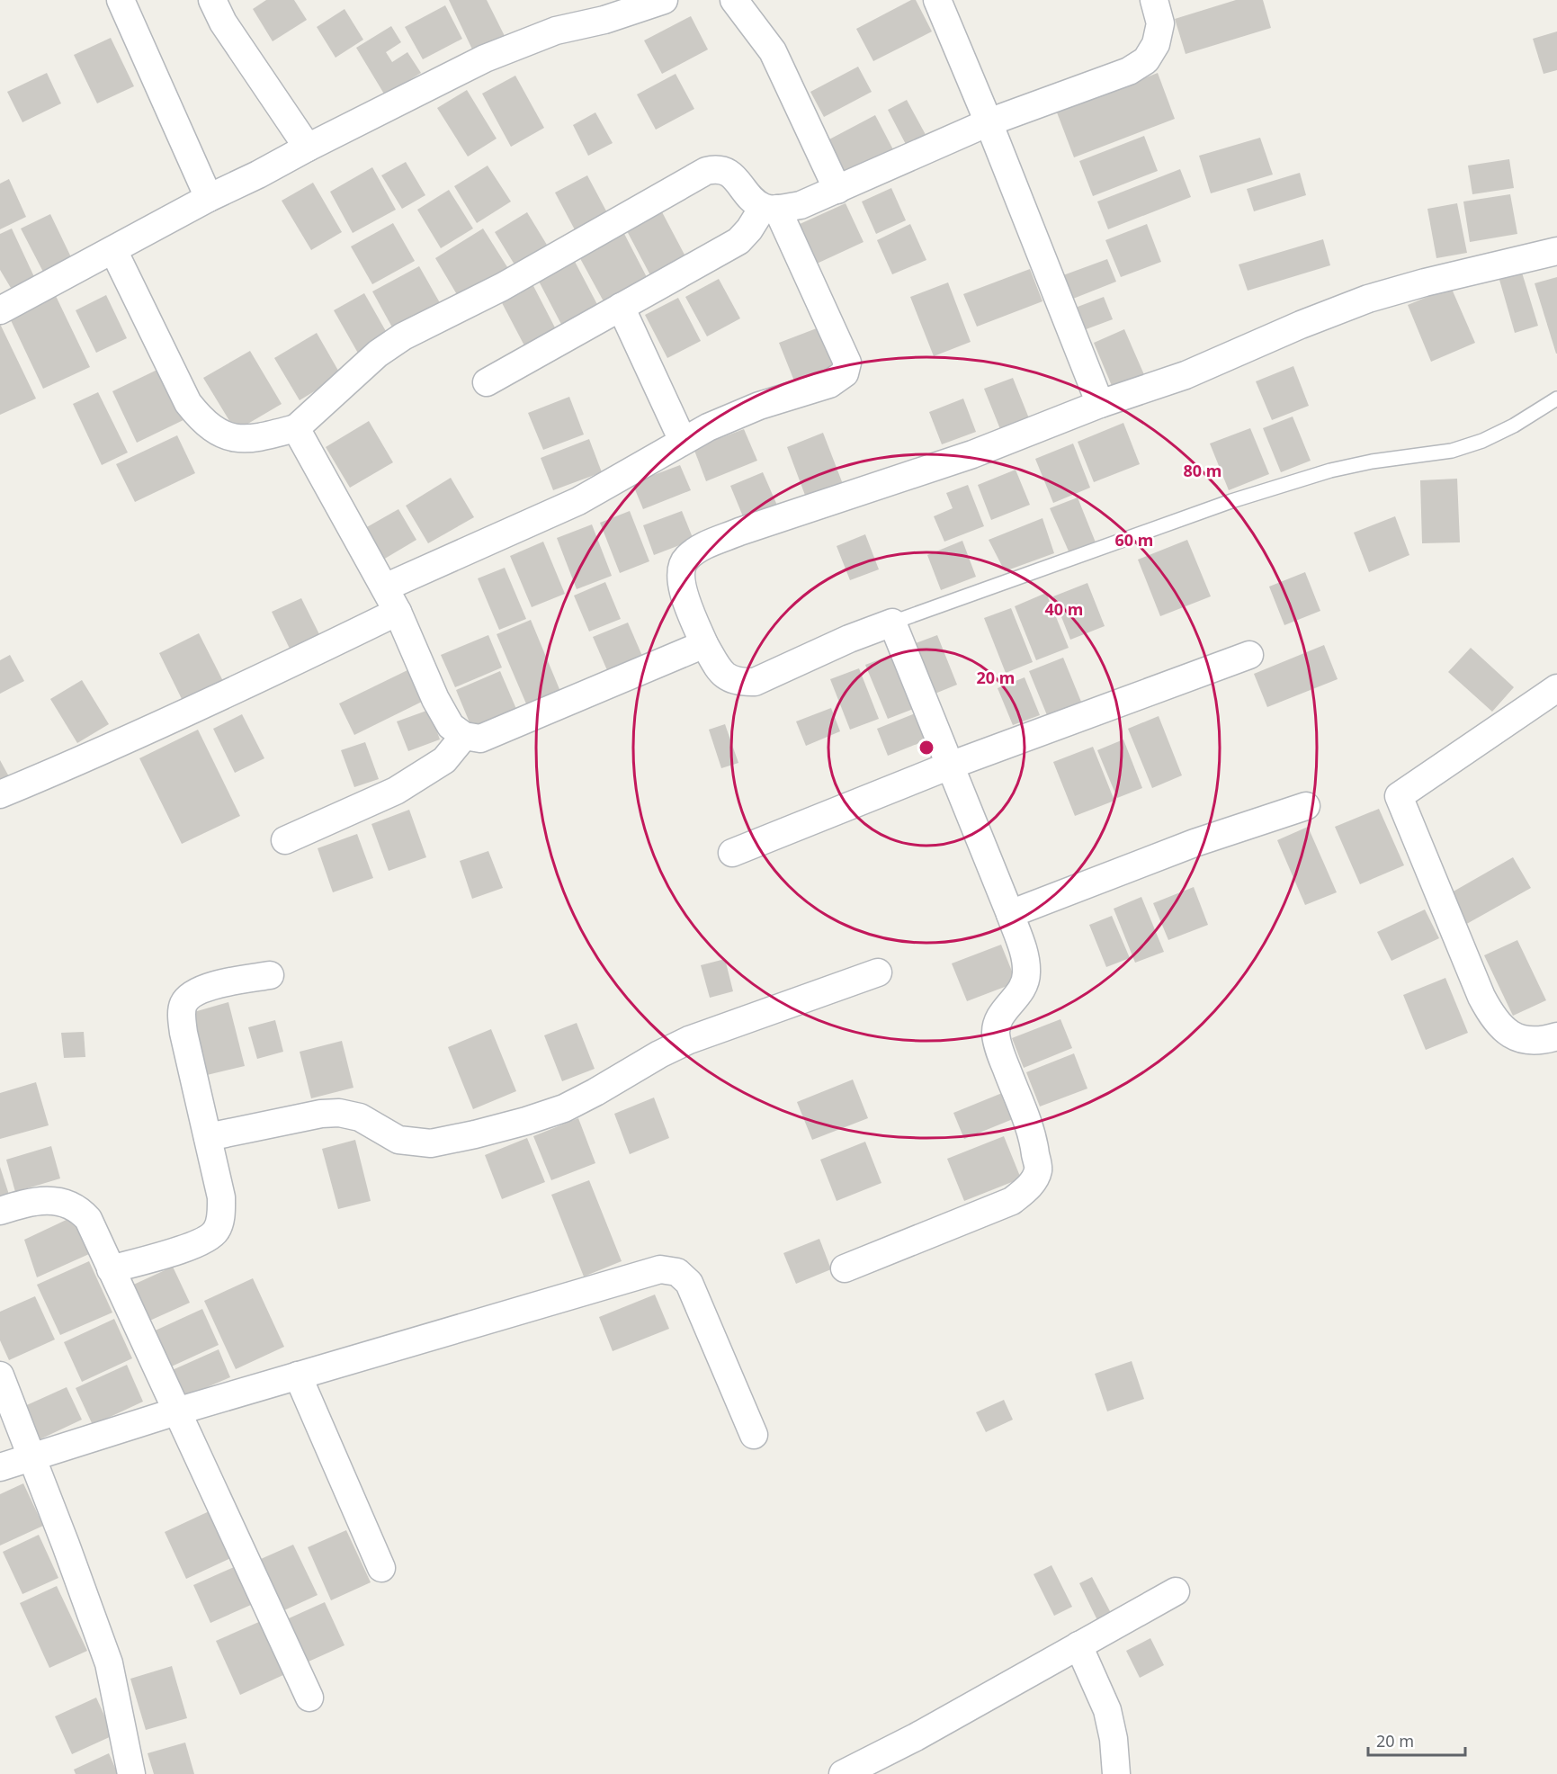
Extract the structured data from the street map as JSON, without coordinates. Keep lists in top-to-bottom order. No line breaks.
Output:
{"scale_bar":"20 m","rings":["80 m","60 m","40 m","20 m"]}
